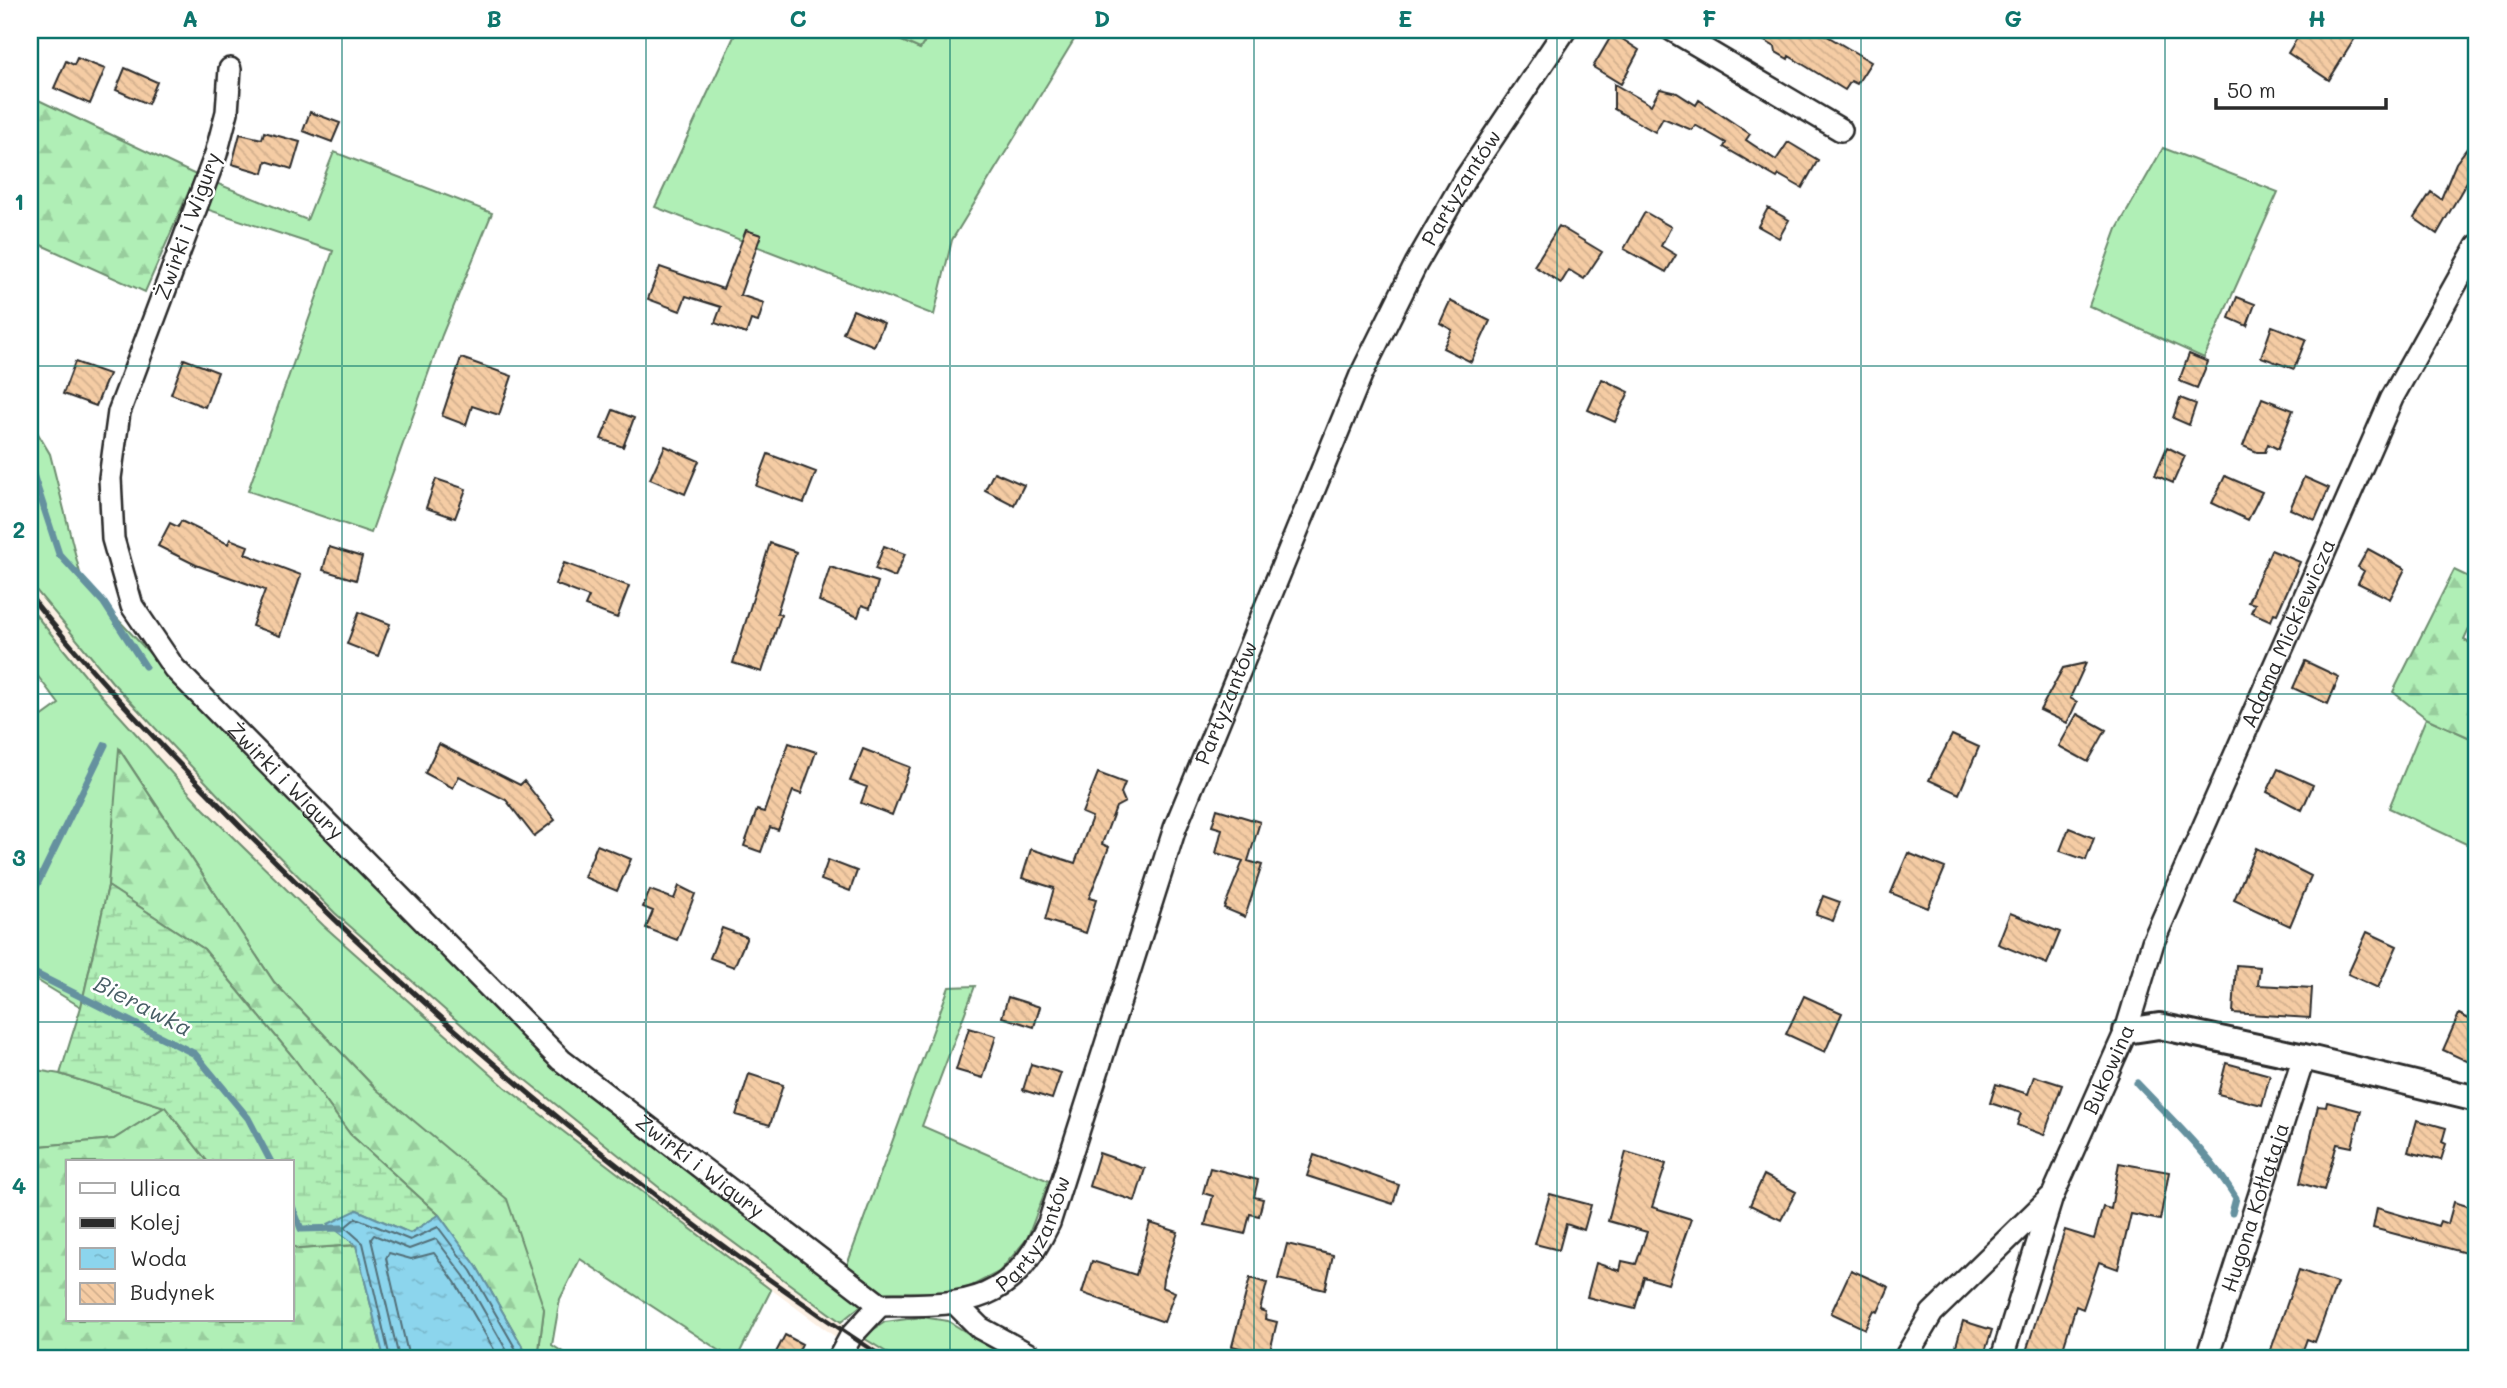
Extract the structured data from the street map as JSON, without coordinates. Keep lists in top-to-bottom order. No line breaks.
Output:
{"streets":{"street":["Partyzantów","Żwirki i Wigury","Adama Mickiewicza","Bukowina","Hugona Kołłątaja"]},"crossings":[["Partyzantów","Żwirki i Wigury"],["Adama Mickiewicza","Bukowina"],["Bukowina","Hugona Kołłątaja"]],"water":["Bierawka"],"legend":["Ulica","Kolej","Woda","Budynek"],"scale_bar":"50 m","grid":{"columns":["A","B","C","D","E","F","G","H"],"rows":["1","2","3","4"]}}
